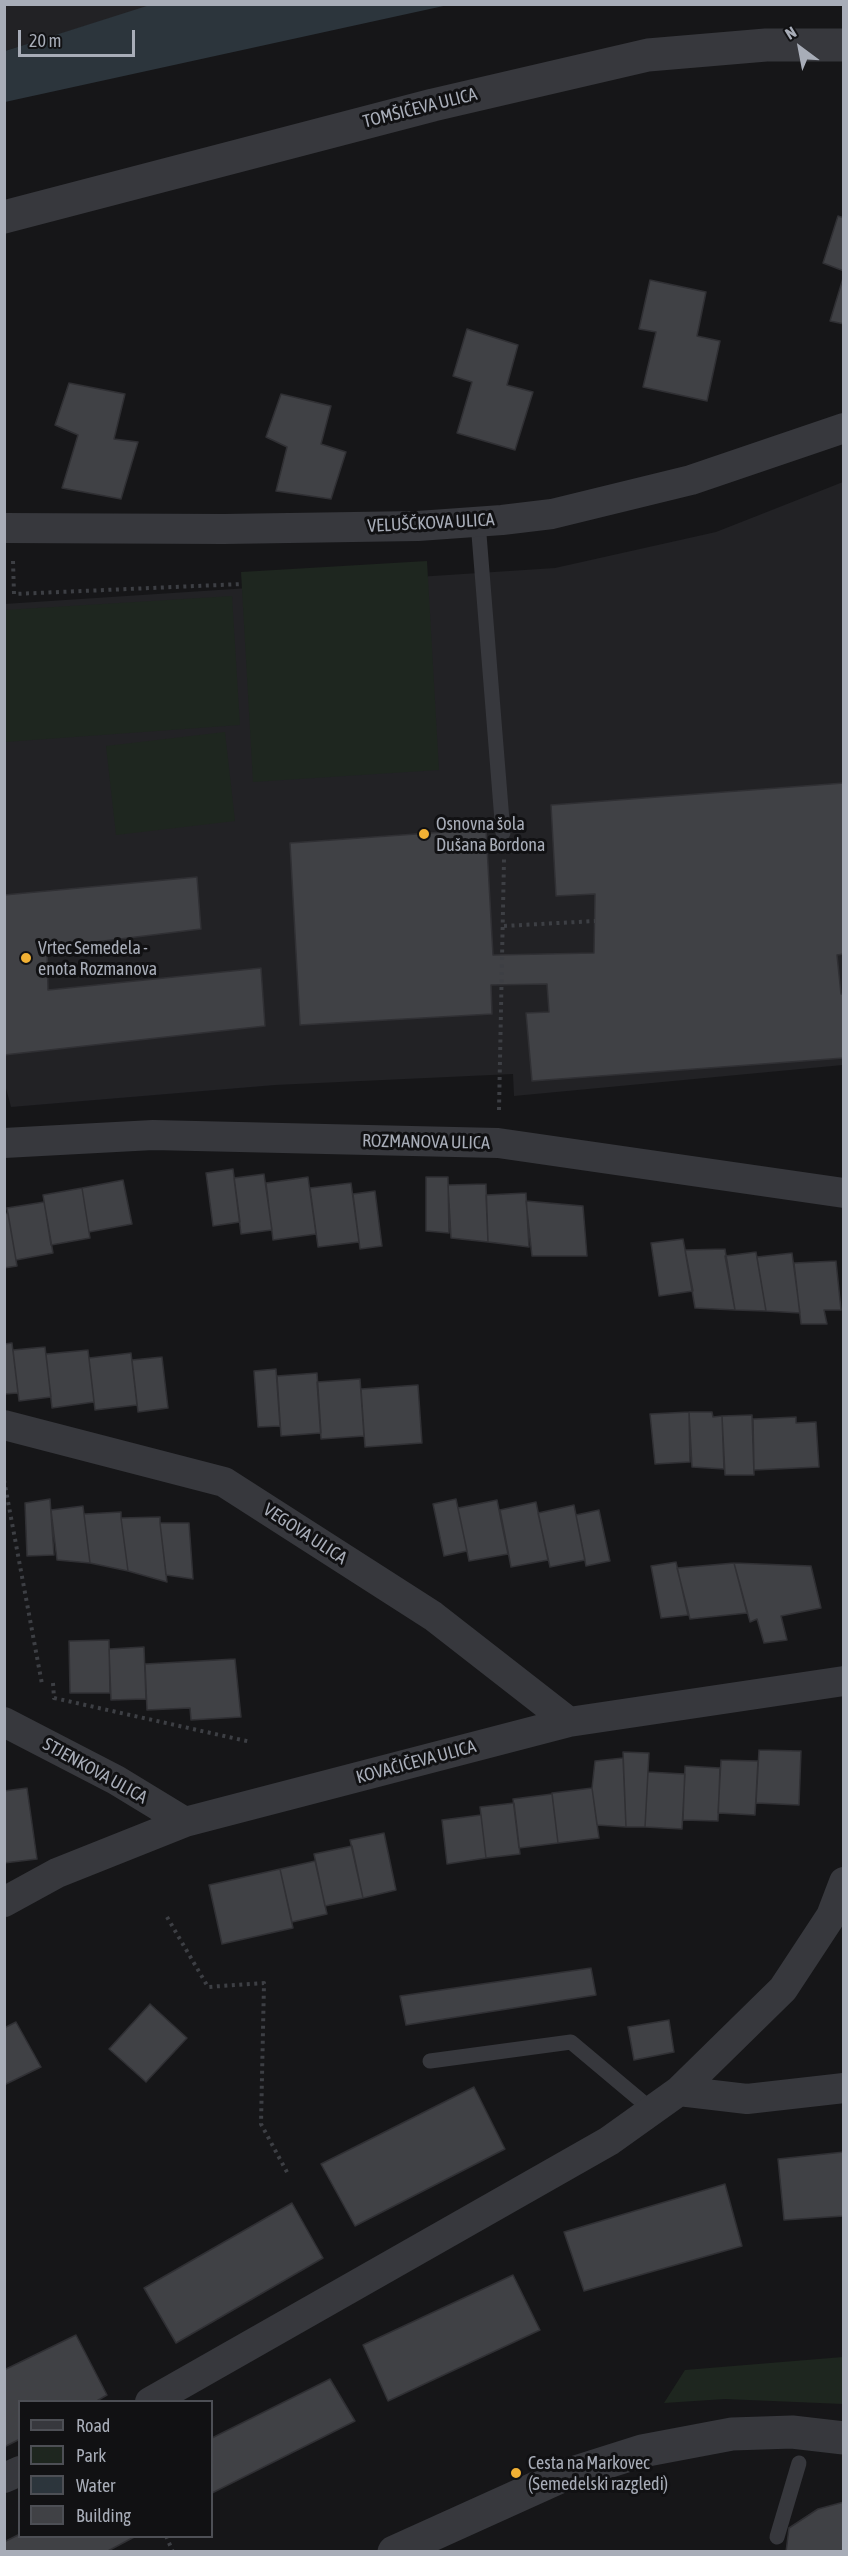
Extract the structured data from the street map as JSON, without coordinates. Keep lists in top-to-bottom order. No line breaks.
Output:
{"streets":{"street":["TOMŠIČEVA ULICA","VELUŠČKOVA ULICA","ROZMANOVA ULICA","VEGOVA ULICA","KOVAČIČEVA ULICA","STJENKOVA ULICA"]},"crossings":[["VEGOVA ULICA","KOVAČIČEVA ULICA"],["KOVAČIČEVA ULICA","STJENKOVA ULICA"]],"places":["Osnovna šola Dušana Bordona","Vrtec Semedela - enota Rozmanova","Cesta na Markovec (Semedelski razgledi)"],"legend":["Road","Park","Water","Building"],"scale_bar":"20 m","north":"top left"}
